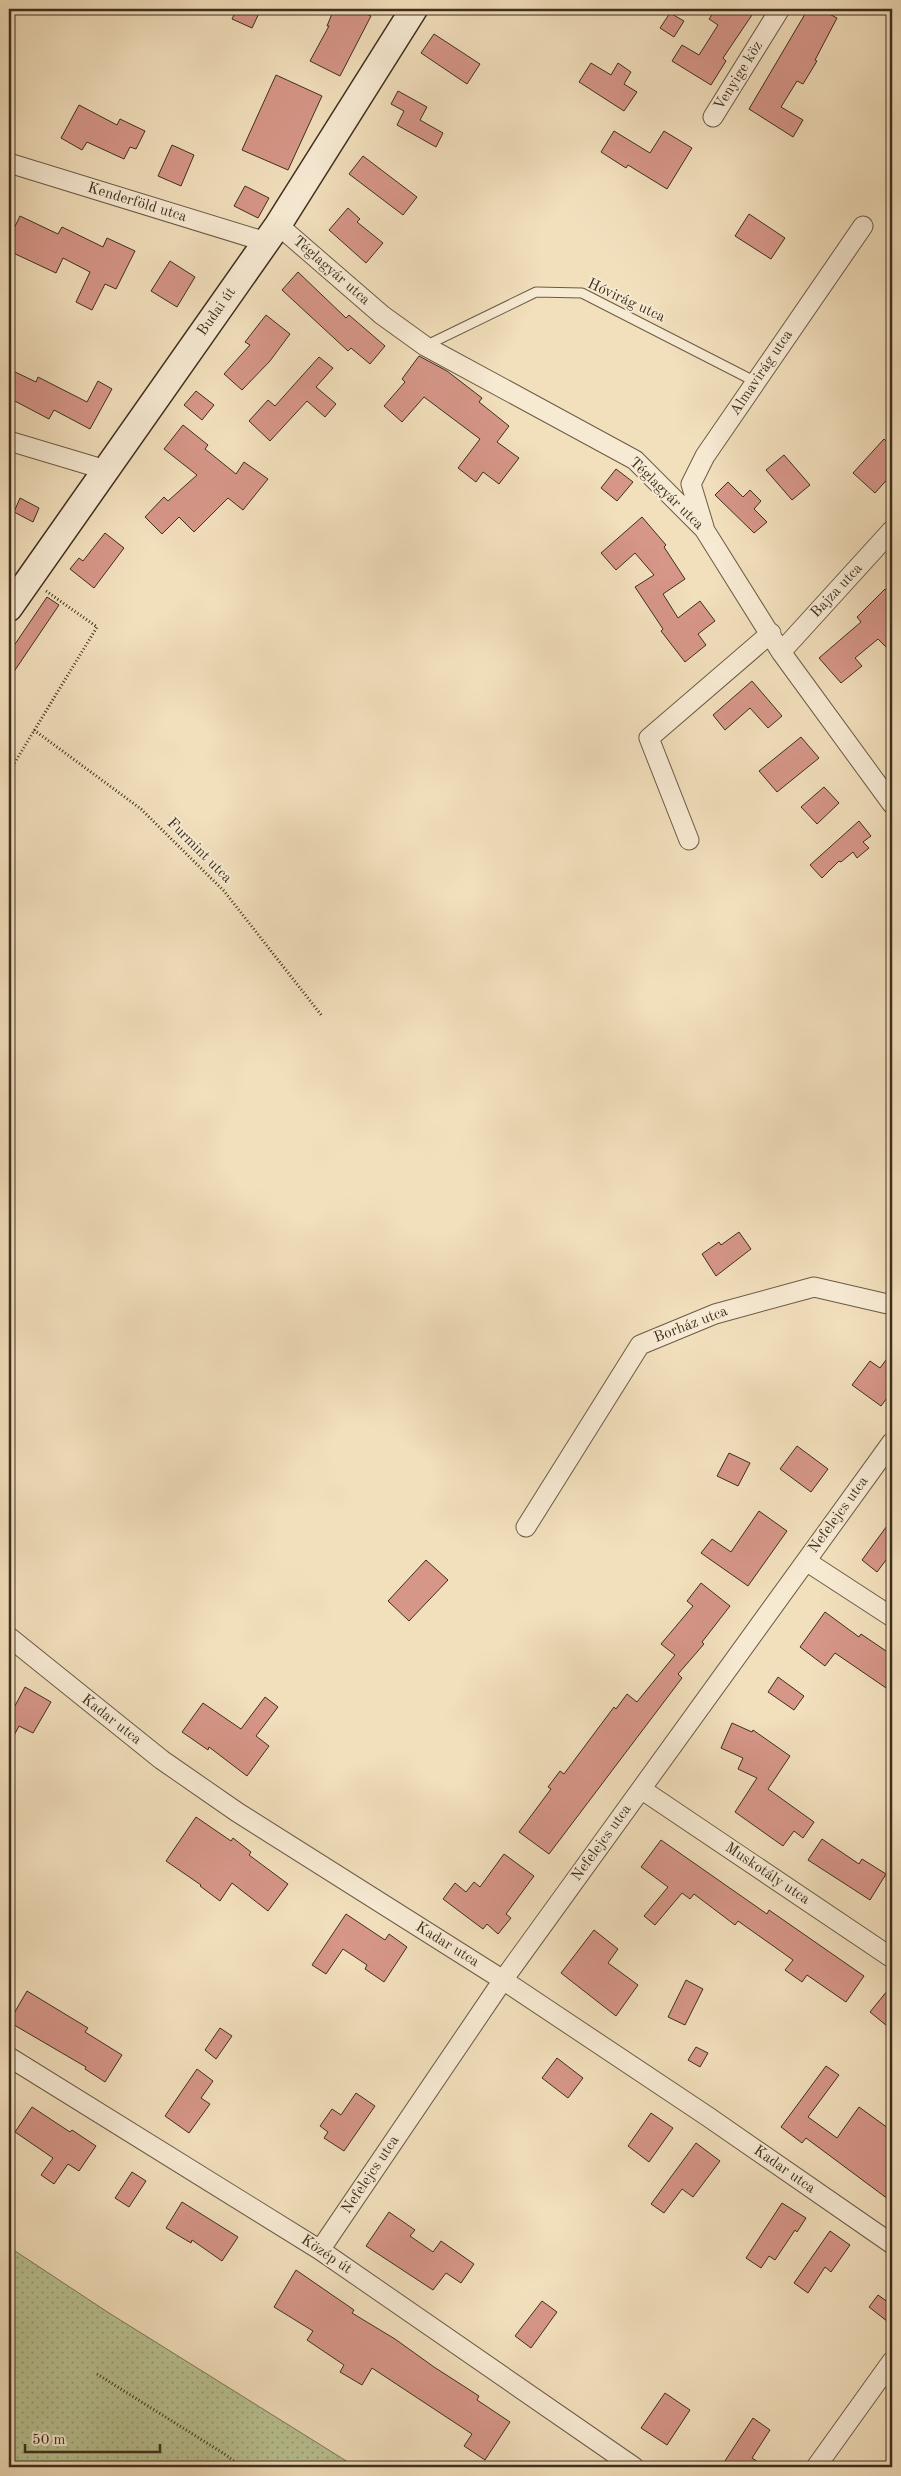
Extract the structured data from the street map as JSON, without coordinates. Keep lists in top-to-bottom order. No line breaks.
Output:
{"streets":{"street":["Venyige köz","Kenderföld utca","Téglagyár utca","Budai út","Almavirág utca","Bajza utca","Borház utca","Nefelejcs utca","Kadar utca","Muskotály utca","Közép út"],"lane":["Hóvirág utca"],"path":["Furmint utca"]},"crossings":[["Kenderföld utca","Téglagyár utca"],["Kenderföld utca","Budai út"],["Téglagyár utca","Hóvirág utca"],["Téglagyár utca","Budai út"],["Téglagyár utca","Almavirág utca"],["Téglagyár utca","Bajza utca"],["Hóvirág utca","Almavirág utca"],["Nefelejcs utca","Kadar utca"],["Nefelejcs utca","Muskotály utca"],["Nefelejcs utca","Közép út"]],"scale_bar":"50 m"}
